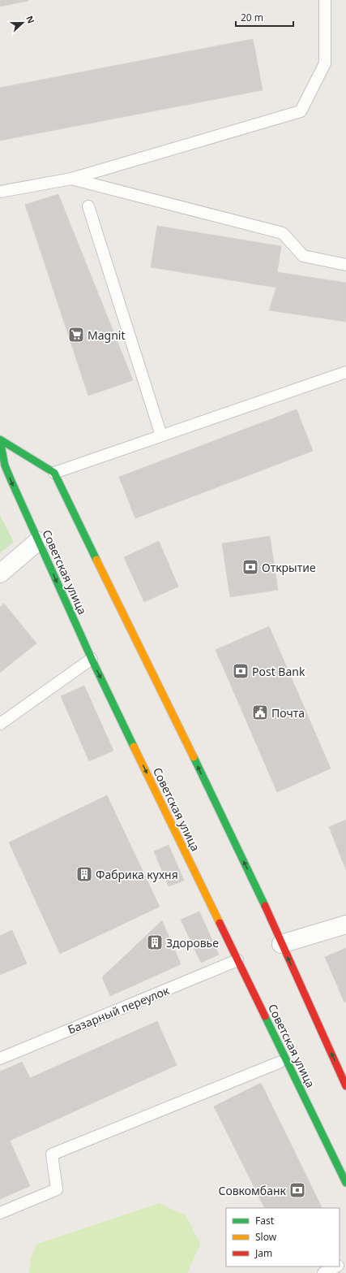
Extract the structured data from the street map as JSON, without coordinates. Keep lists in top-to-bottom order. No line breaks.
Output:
{"streets":{"main road":["Советская улица"],"lane":["Базарный переулок"]},"crossings":[["Советская улица","Базарный переулок"]],"places":{"supermarket":["Magnit"],"bank":["Открытие","Post Bank","Совкомбанк"],"public building":["Почта"],"building":["Фабрика кухня","Здоровье"]},"legend":["Fast","Slow","Jam"],"scale_bar":"20 m","north":"right"}
